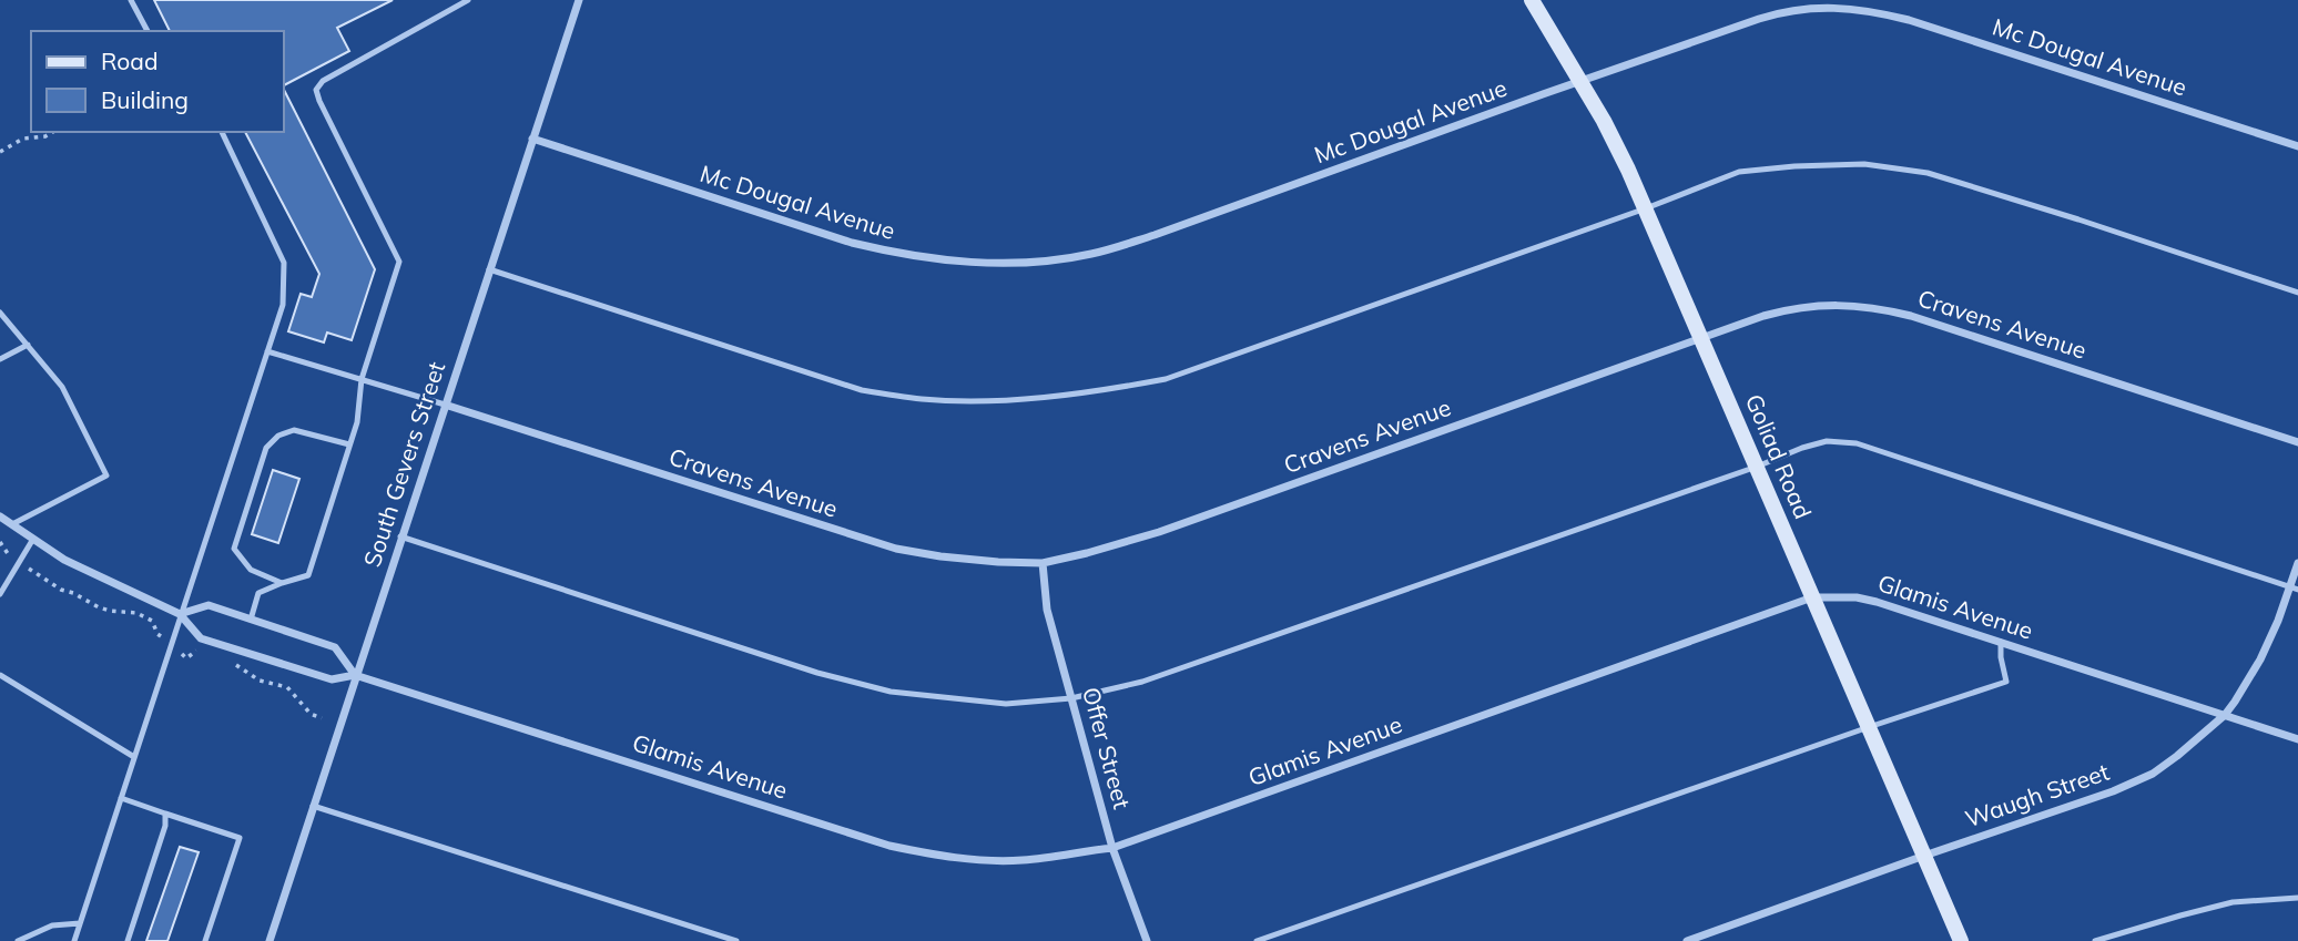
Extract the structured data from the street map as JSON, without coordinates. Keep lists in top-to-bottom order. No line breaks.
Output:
{"streets":{"main road":["Goliad Road"],"street":["Mc Dougal Avenue","Cravens Avenue","South Gevers Street","Glamis Avenue","Offer Street","Waugh Street"]},"crossings":[["Mc Dougal Avenue","Goliad Road"],["Mc Dougal Avenue","South Gevers Street"],["Cravens Avenue","Goliad Road"],["Cravens Avenue","South Gevers Street"],["Cravens Avenue","Offer Street"],["Goliad Road","Glamis Avenue"],["Goliad Road","Waugh Street"],["South Gevers Street","Glamis Avenue"],["Glamis Avenue","Offer Street"],["Glamis Avenue","Waugh Street"]],"legend":["Road","Building"]}
